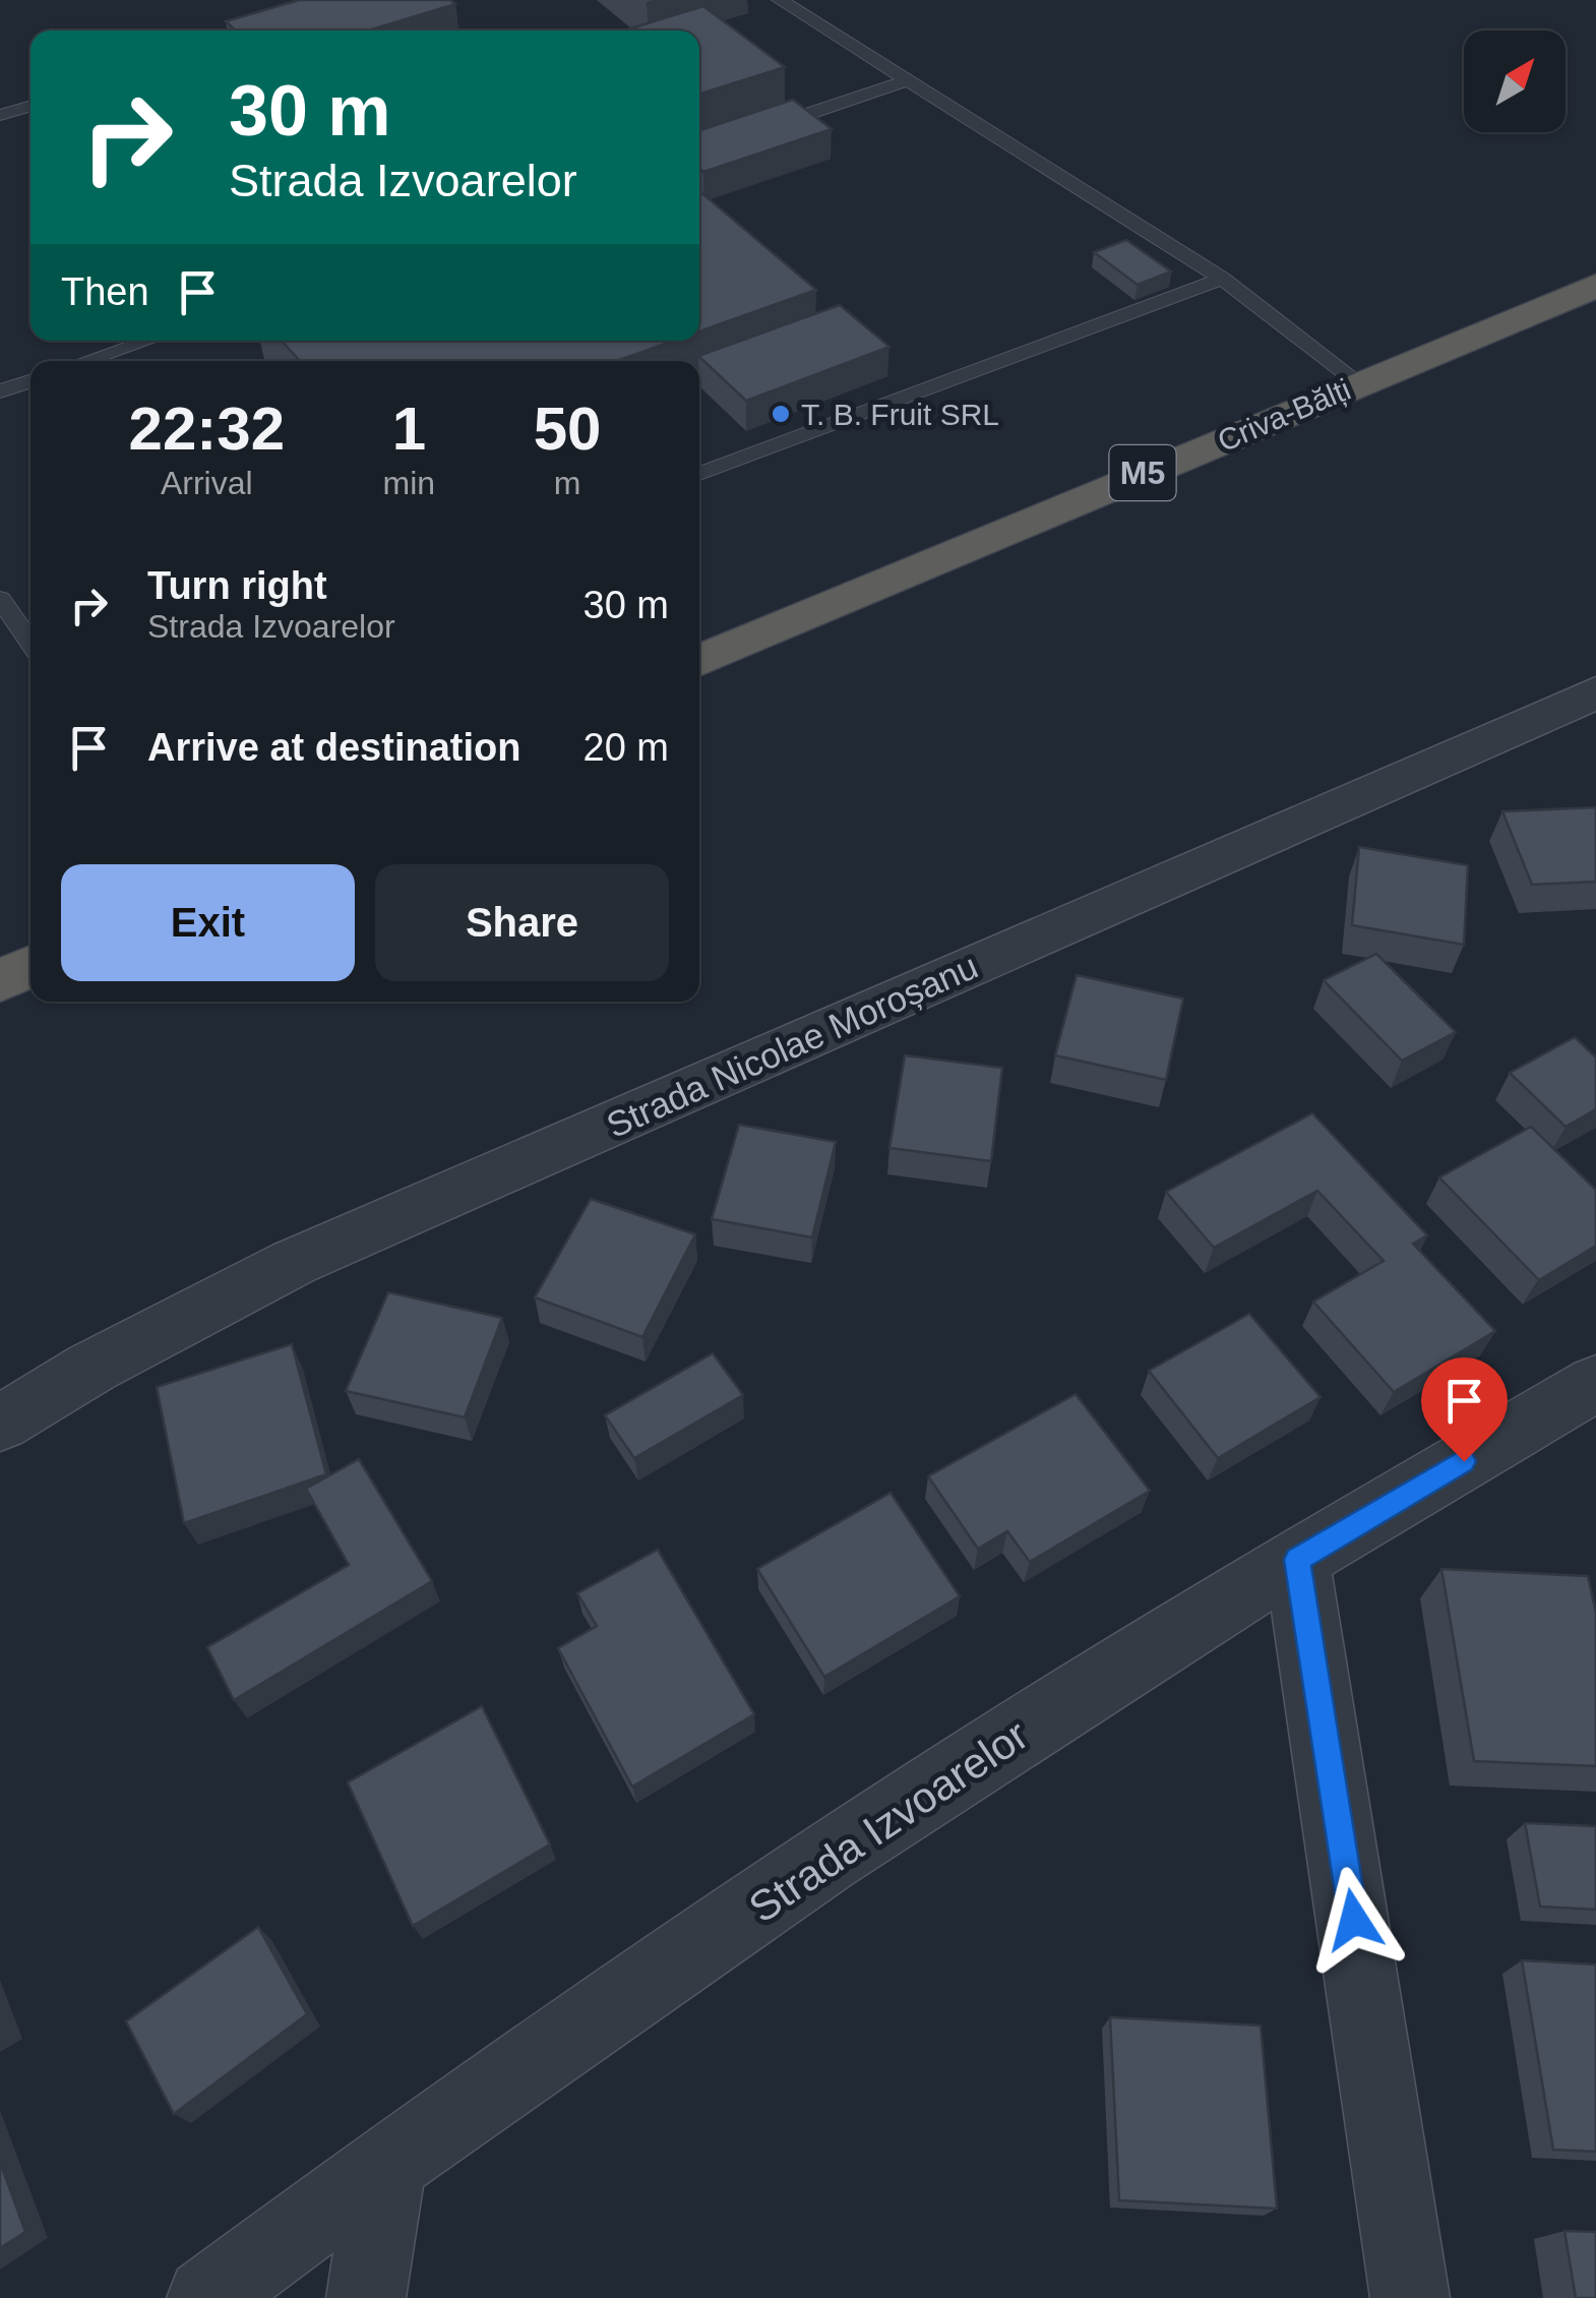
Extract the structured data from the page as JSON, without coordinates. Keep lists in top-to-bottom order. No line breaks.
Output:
{"streets":{"highway":["Criva-Bălți","M5"],"street":["Strada Nicolae Moroșanu","Strada Izvoarelor"]},"places":["T. B. Fruit SRL"],"north":"top right","page":{"turn":["30 m","Strada Izvoarelor"],"then":"Then","eta":["22:32","Arrival","1","min","50","m"],"list":[{"name":"Turn right","note":"Strada Izvoarelor","value":"30 m"},{"name":"Arrive at destination","value":"20 m"}],"buttons":["Exit","Share"]}}
